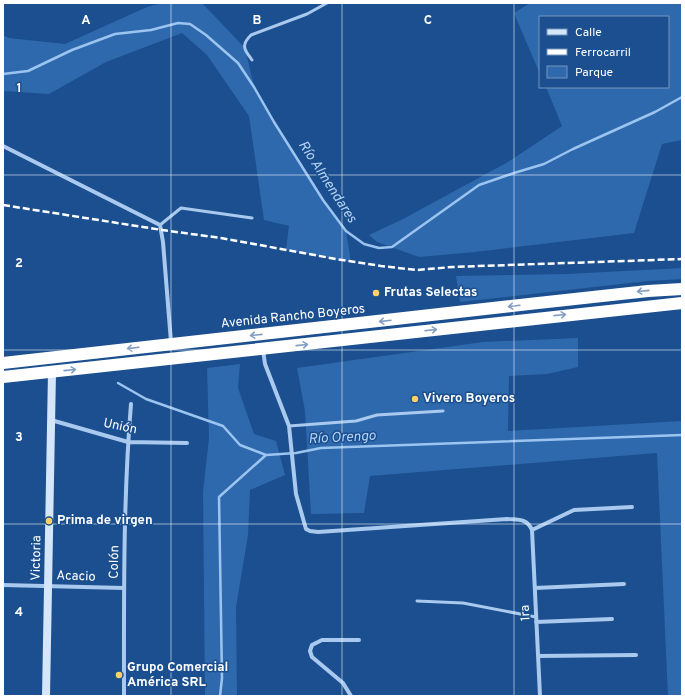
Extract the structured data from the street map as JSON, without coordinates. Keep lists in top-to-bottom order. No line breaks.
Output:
{"streets":{"highway":["Avenida Rancho Boyeros"],"street":["Unión","Victoria","Colón","Acacio","1ra"]},"crossings":[["Unión","Victoria"],["Unión","Colón"],["Victoria","Acacio"],["Colón","Acacio"]],"water":["Río Almendares","Río Orengo"],"places":["Frutas Selectas","Vivero Boyeros","Prima de virgen","Grupo Comercial América SRL"],"legend":["Calle","Ferrocarril","Parque"],"grid":{"columns":["A","B","C"],"rows":["1","2","3","4"]}}
